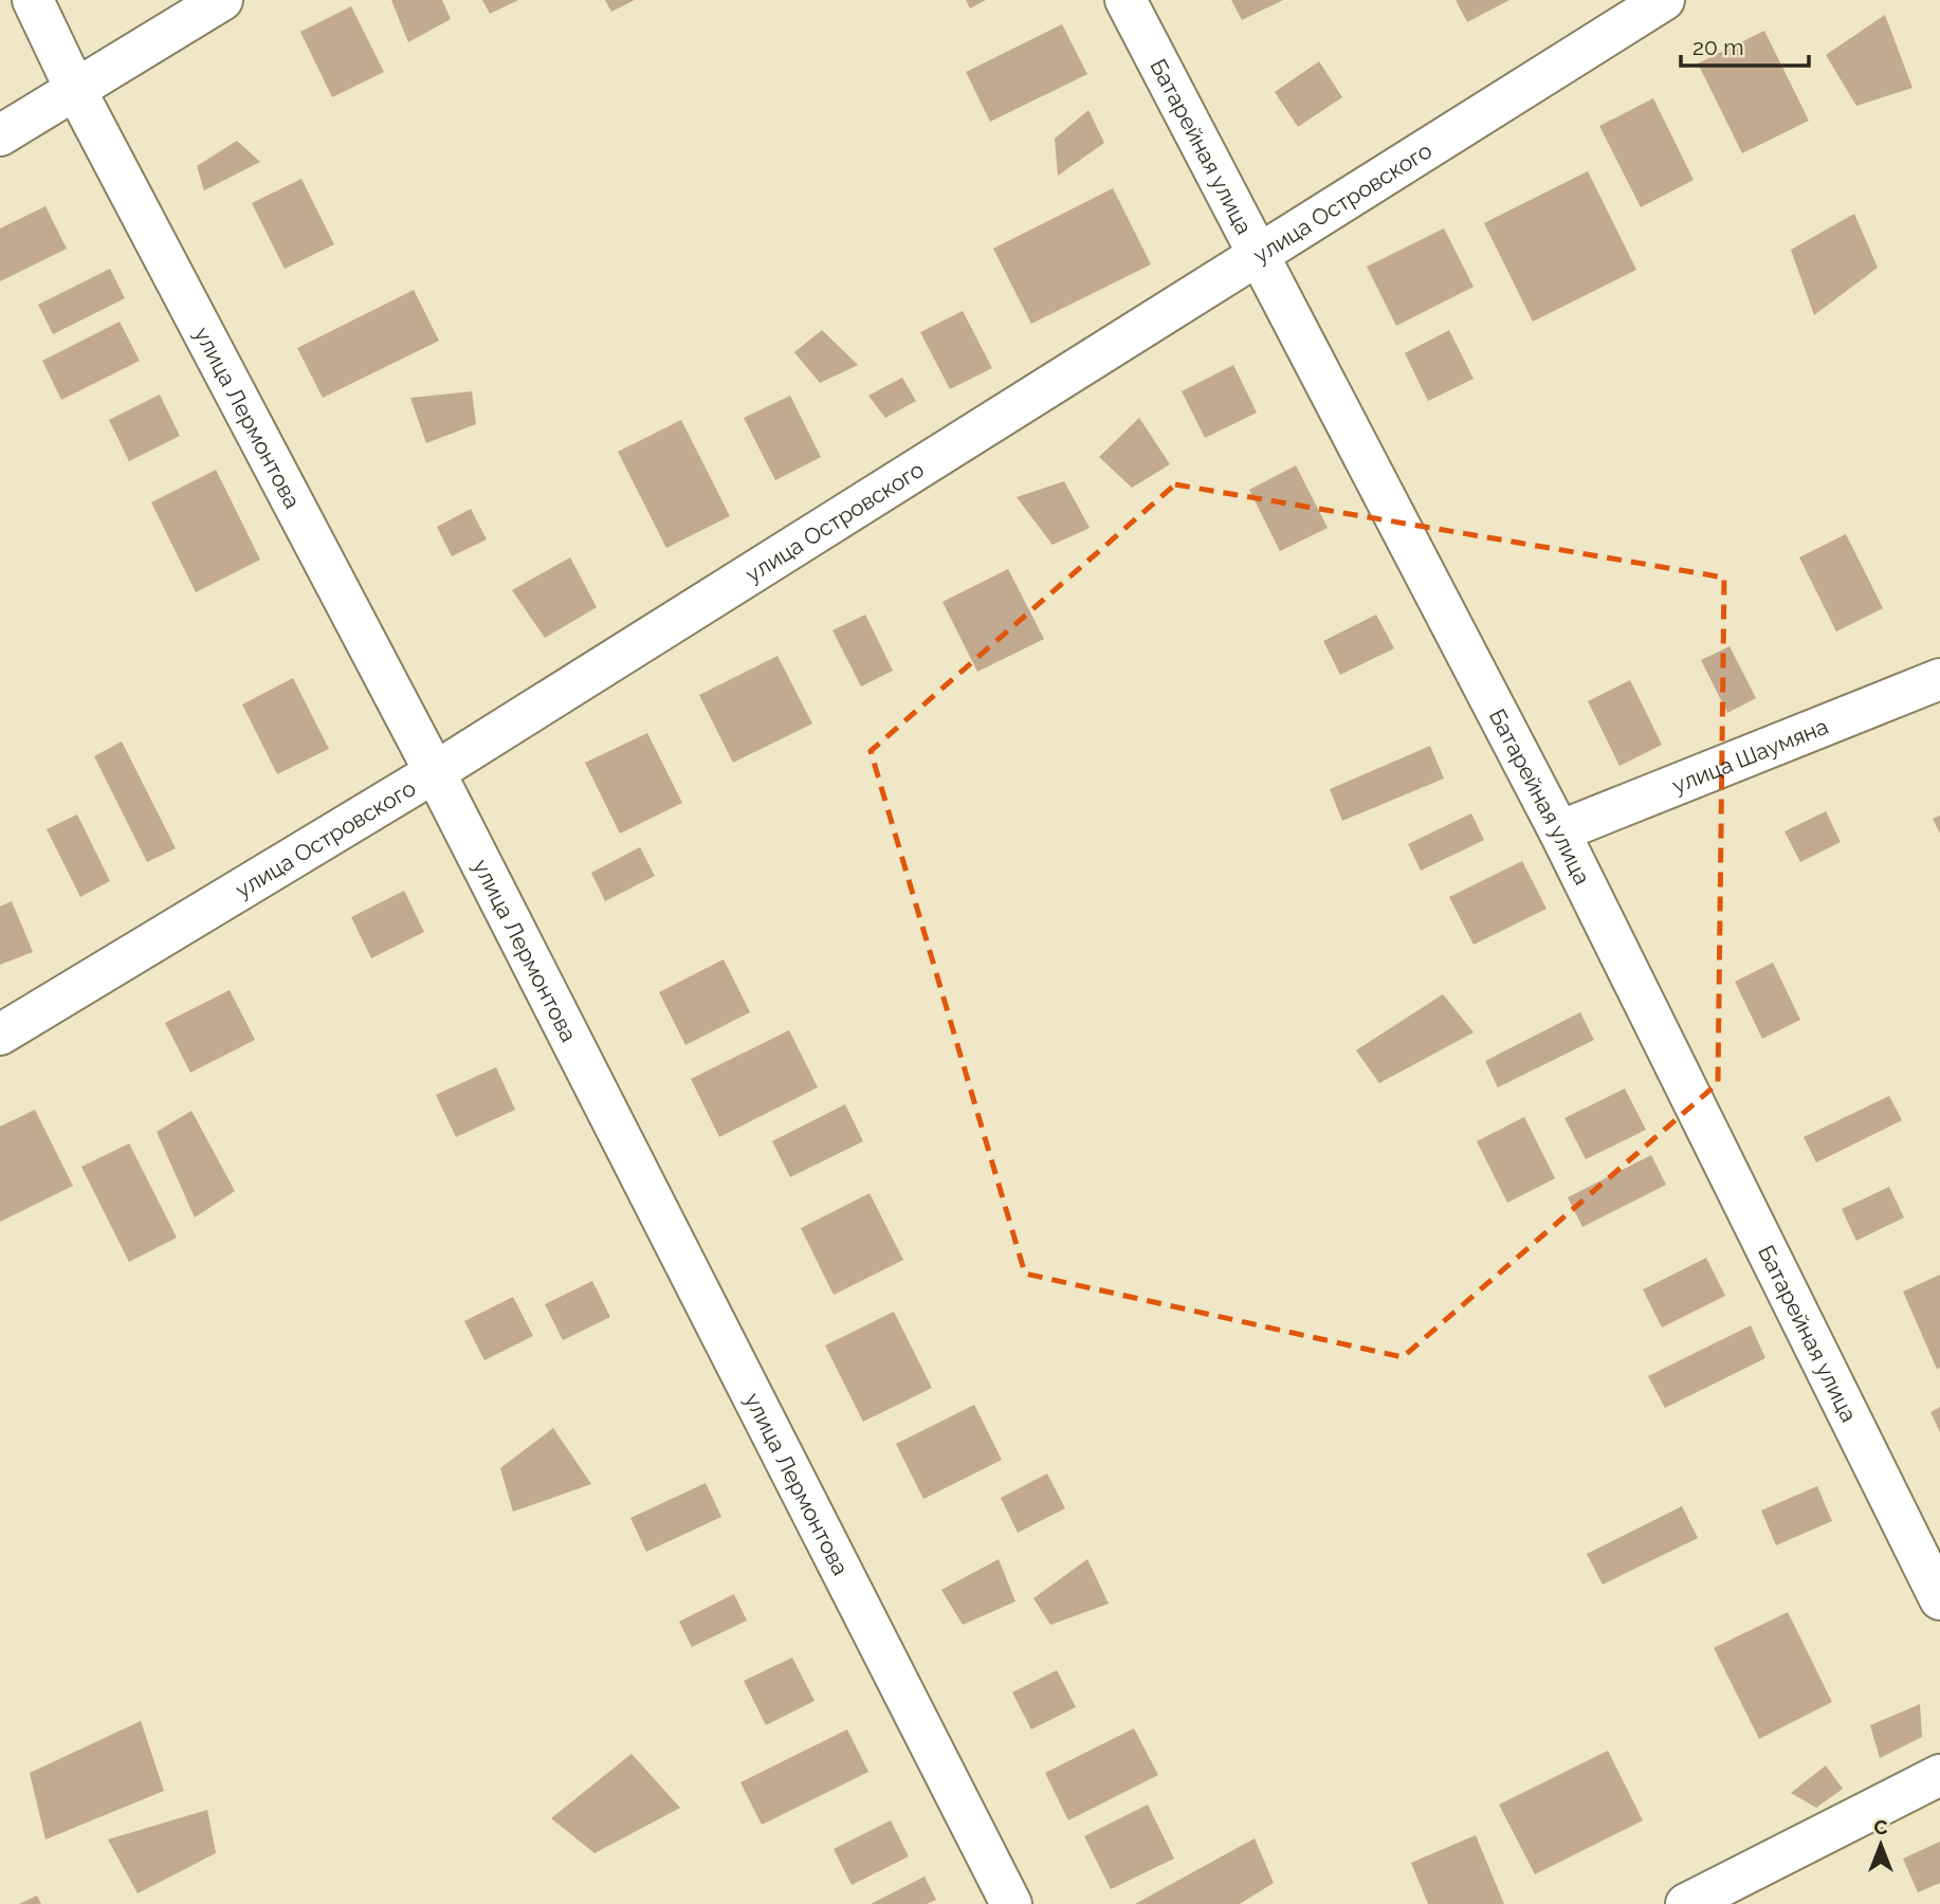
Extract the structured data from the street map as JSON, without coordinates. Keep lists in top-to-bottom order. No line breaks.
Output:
{"streets":{"street":["Батарейная улица","улица Островского","улица Лермонтова","улица Шаумяна"]},"crossings":[["Батарейная улица","улица Островского"],["Батарейная улица","улица Шаумяна"],["улица Островского","улица Лермонтова"]],"scale_bar":"20 m","north":"top"}
